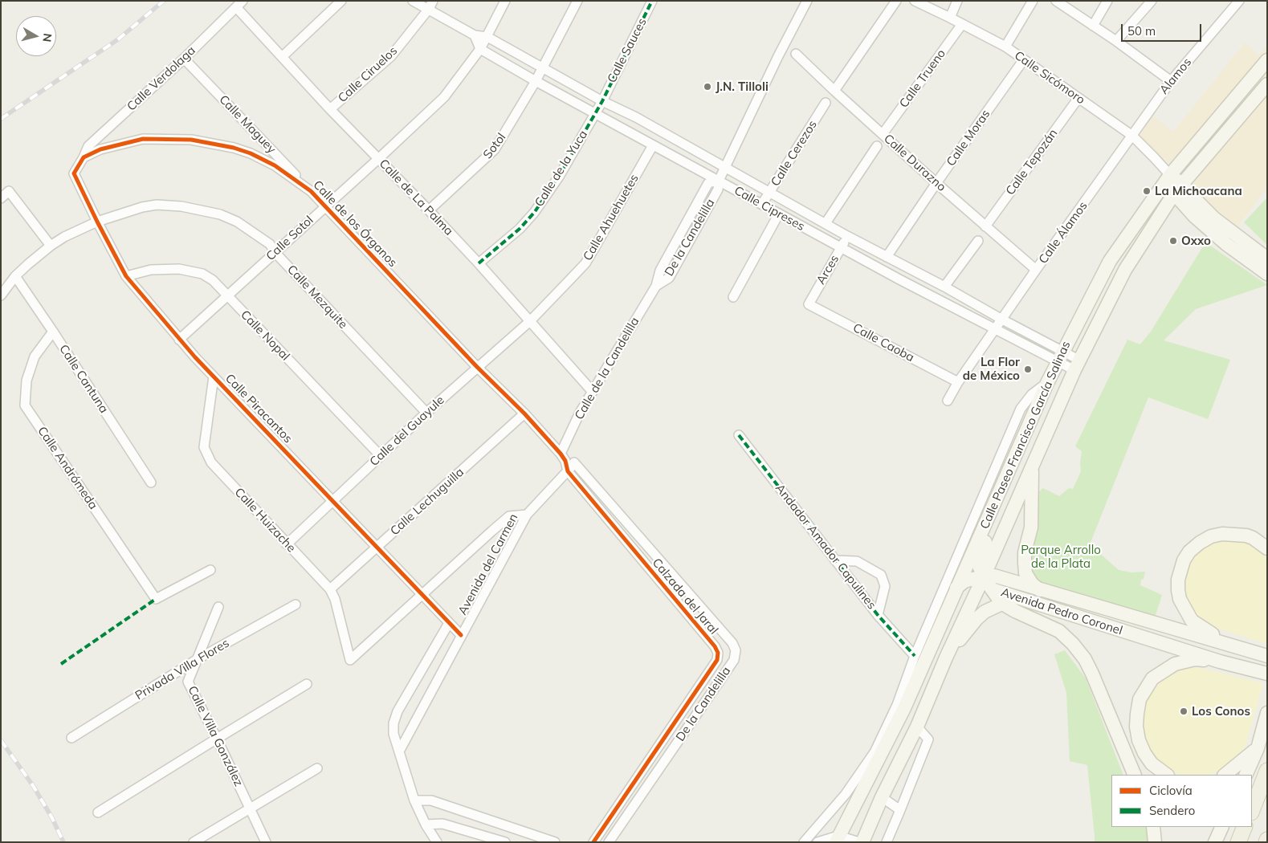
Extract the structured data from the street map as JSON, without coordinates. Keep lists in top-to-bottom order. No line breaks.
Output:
{"streets":{"main road":["Calle Paseo Francisco García Salinas","Avenida Pedro Coronel"],"street":["Calle Sauces","Calle Ciruelos","Alamos","Calle Sicómoro","Calle Verdolaga","Calle Trueno","Calle Maguey","Calle Moras","Sotol","Calle Cerezos","Calle Tepozán","Calle Durazno","Calle de la Yuca","Calle de La Palma","Calle Cipreses","Calle Ahuehuetes","Calle de los Órganos","Calle Álamos","De la Candelilla","Calle Sotol","Arces","Calle Mezquite","Calle Nopal","Calle Caoba","Calle de la Candelilla","Calle Cantuna","Calle Piracantos","Calle del Guayule","Calle Andrómeda","Calle Lechuguilla","Calle Huizache","Andador Amador Capulines","Avenida del Carmen","Calzada del Jaral","Privada Villa Flores","Calle Villa González"]},"crossings":[["Calle Sauces","Calle de la Yuca"],["Calle Sauces","Calle Cipreses"],["Calle Ciruelos","Calle de La Palma"],["Calle Ciruelos","Calle Cipreses"],["Alamos","Calle Sicómoro"],["Alamos","Calle Álamos"],["Calle Sicómoro","Calle Trueno"],["Calle Sicómoro","Calle Moras"],["Calle Sicómoro","Calle Tepozán"],["Calle Sicómoro","Calle Álamos"],["Calle Sicómoro","Calle Paseo Francisco García Salinas"],["Calle Verdolaga","Calle Maguey"],["Calle Verdolaga","Calle de La Palma"],["Calle Verdolaga","Calle de los Órganos"],["Calle Verdolaga","Calle Piracantos"],["Calle Trueno","Calle Durazno"],["Calle Maguey","Calle de los Órganos"],["Calle Moras","Calle Durazno"],["Calle Moras","Calle Cipreses"],["Sotol","Calle de La Palma"],["Sotol","Calle Cipreses"],["Calle Cerezos","Calle Cipreses"],["Calle Tepozán","Calle Durazno"],["Calle Durazno","Calle Álamos"],["Calle de la Yuca","Calle de La Palma"],["Calle de la Yuca","Calle Cipreses"],["Calle de La Palma","Calle Ahuehuetes"],["Calle de La Palma","Calle Sotol"],["Calle de La Palma","Calle de la Candelilla"],["Calle de La Palma","Calle del Guayule"],["Calle Cipreses","Calle Ahuehuetes"],["Calle Cipreses","Calle Álamos"],["Calle Cipreses","De la Candelilla"],["Calle Cipreses","Calle Sotol"],["Calle Cipreses","Arces"],["Calle Cipreses","Calle Paseo Francisco García Salinas"],["Calle Ahuehuetes","Calle del Guayule"],["Calle de los Órganos","De la Candelilla"],["Calle de los Órganos","Calle Sotol"],["Calle de los Órganos","Calle de la Candelilla"],["Calle de los Órganos","Calle Piracantos"],["Calle de los Órganos","Calle del Guayule"],["Calle de los Órganos","Calle Lechuguilla"],["Calle Álamos","Calle Caoba"],["De la Candelilla","Calle de la Candelilla"],["Calle Sotol","Calle Mezquite"],["Calle Sotol","Calle Nopal"],["Calle Sotol","Calle Piracantos"],["Arces","Calle Caoba"],["Calle Mezquite","Calle Cantuna"],["Calle Mezquite","Calle Piracantos"],["Calle Mezquite","Calle del Guayule"],["Calle Nopal","Calle Piracantos"],["Calle Nopal","Calle del Guayule"],["Calle Cantuna","Calle Andrómeda"],["Calle Piracantos","Calle del Guayule"],["Calle Piracantos","Calle Lechuguilla"],["Calle Piracantos","Calle Huizache"],["Calle Piracantos","Avenida del Carmen"],["Calle del Guayule","Calle Huizache"],["Calle Paseo Francisco García Salinas","Avenida Pedro Coronel"],["Calle Lechuguilla","Calle Huizache"],["Avenida del Carmen","Calzada del Jaral"],["Privada Villa Flores","Calle Villa González"]],"parks":["Parque Arrollo de la Plata"],"places":["J.N. Tilloli","La Michoacana","Oxxo","La Flor de México","Los Conos"],"legend":["Ciclovía","Sendero"],"scale_bar":"50 m","north":"right"}
